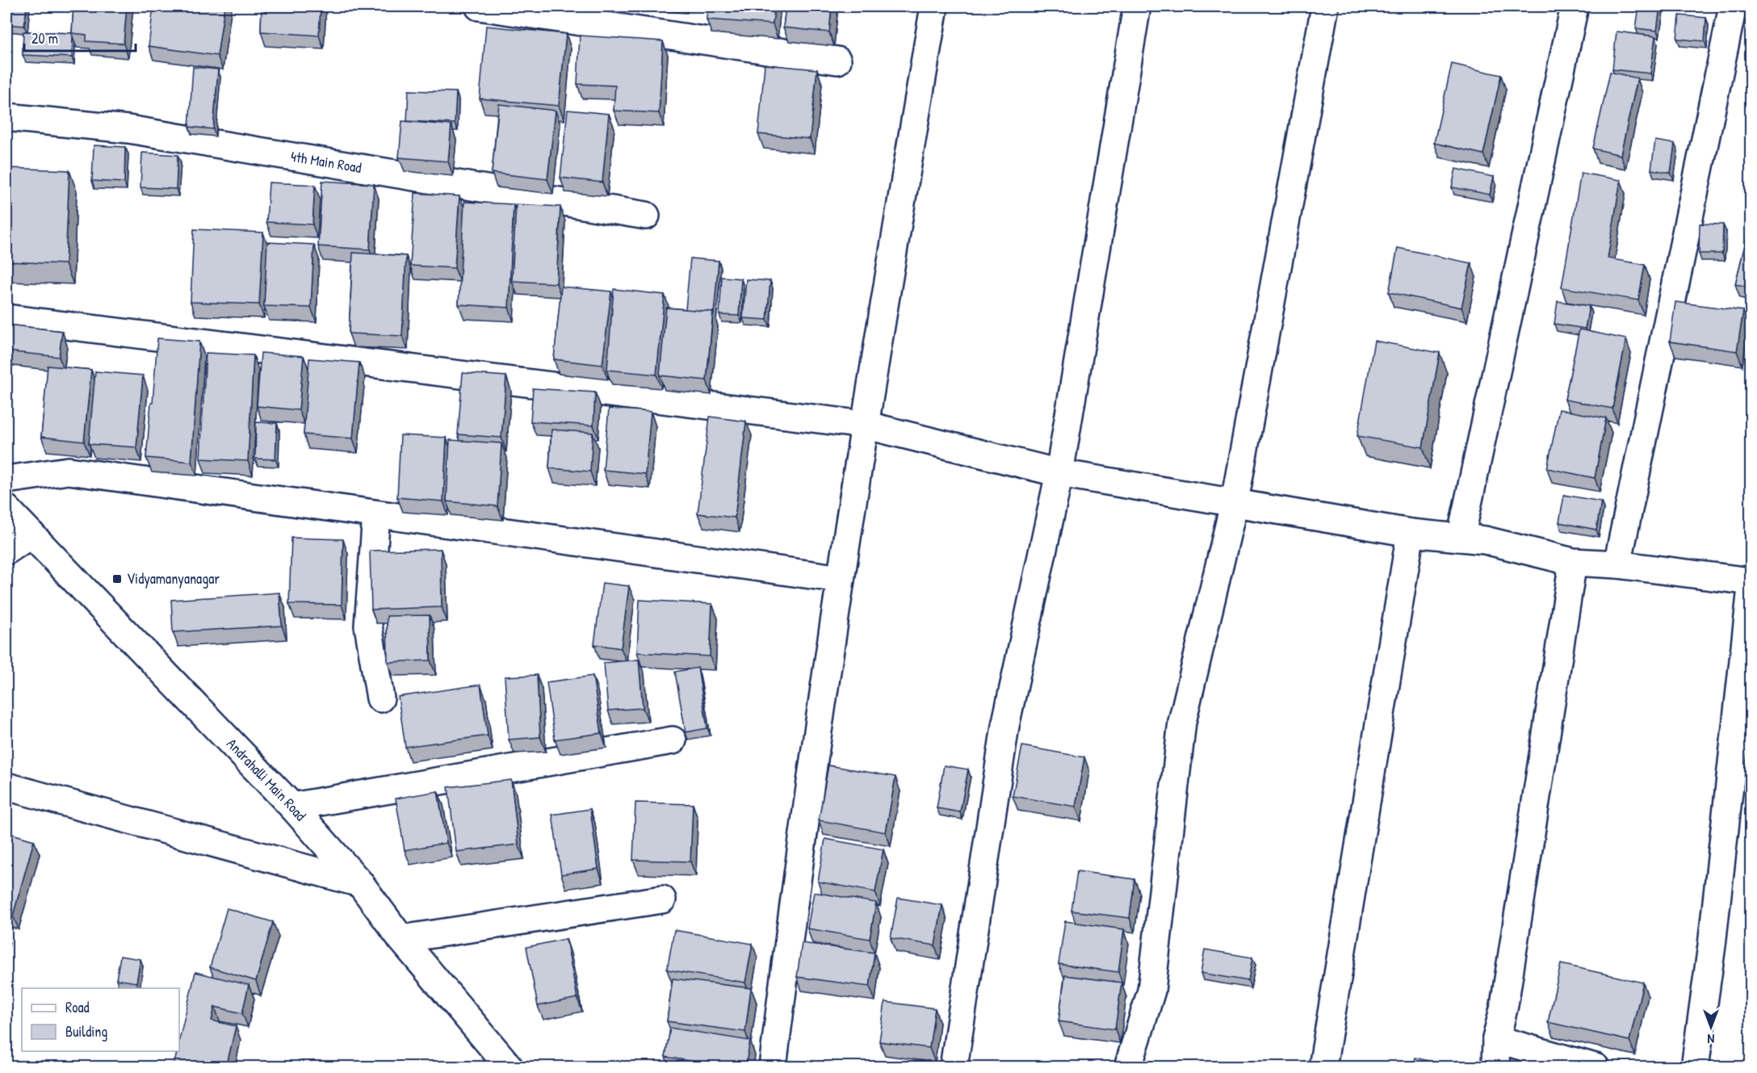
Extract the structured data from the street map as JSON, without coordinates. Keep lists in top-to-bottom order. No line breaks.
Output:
{"streets":{"street":["4th Main Road","Andrahalli Main Road"]},"places":{"transit":["Vidyamanyanagar"]},"legend":["Road","Building"],"scale_bar":"20 m","north":"bottom"}
